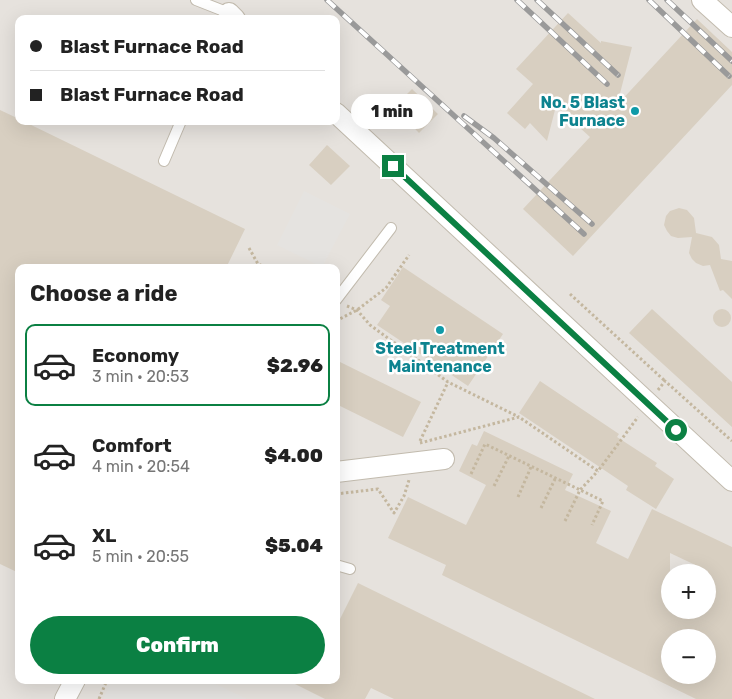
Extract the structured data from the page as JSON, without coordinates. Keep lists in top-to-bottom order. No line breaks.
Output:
{"places":["No. 5 Blast Furnace","Steel Treatment Maintenance"],"page":{"banner":["Blast Furnace Road","Blast Furnace Road"],"bubble":"1 min","heading":"Choose a ride","list":[{"name":"Economy","note":"3 min · 20:53","value":"$2.96"},{"name":"Comfort","note":"4 min · 20:54","value":"$4.00"},{"name":"XL","note":"5 min · 20:55","value":"$5.04"}],"map_buttons":["+","−"],"buttons":"Confirm"}}
